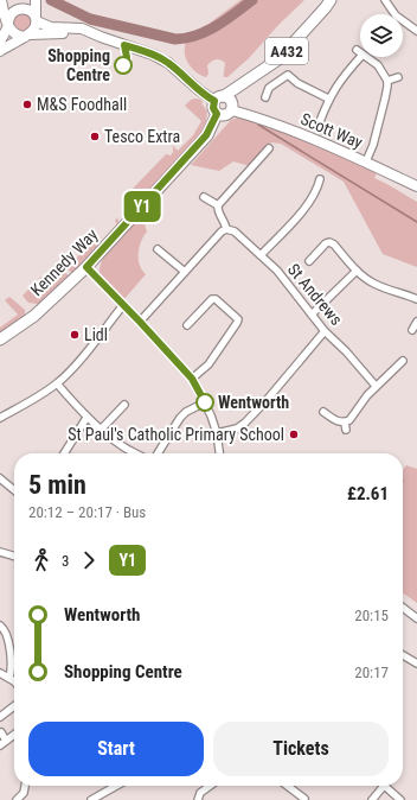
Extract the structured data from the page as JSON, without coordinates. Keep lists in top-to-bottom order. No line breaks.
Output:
{"streets":{"main road":["A432","Scott Way","Kennedy Way"],"street":["St Andrews"]},"crossings":[["A432","Scott Way"]],"places":["Shopping Centre","M&S Foodhall","Tesco Extra","Lidl","Wentworth","St Paul's Catholic Primary School"],"lines":["bus line Y1"],"page":{"on_map":"Y1","heading":["5 min","20:12 – 20:17 · Bus","£2.61"],"legs":["3","Y1"],"list":[{"name":"Wentworth","value":"20:15"},{"name":"Shopping Centre","value":"20:17"}],"buttons":["Start","Tickets"]}}
